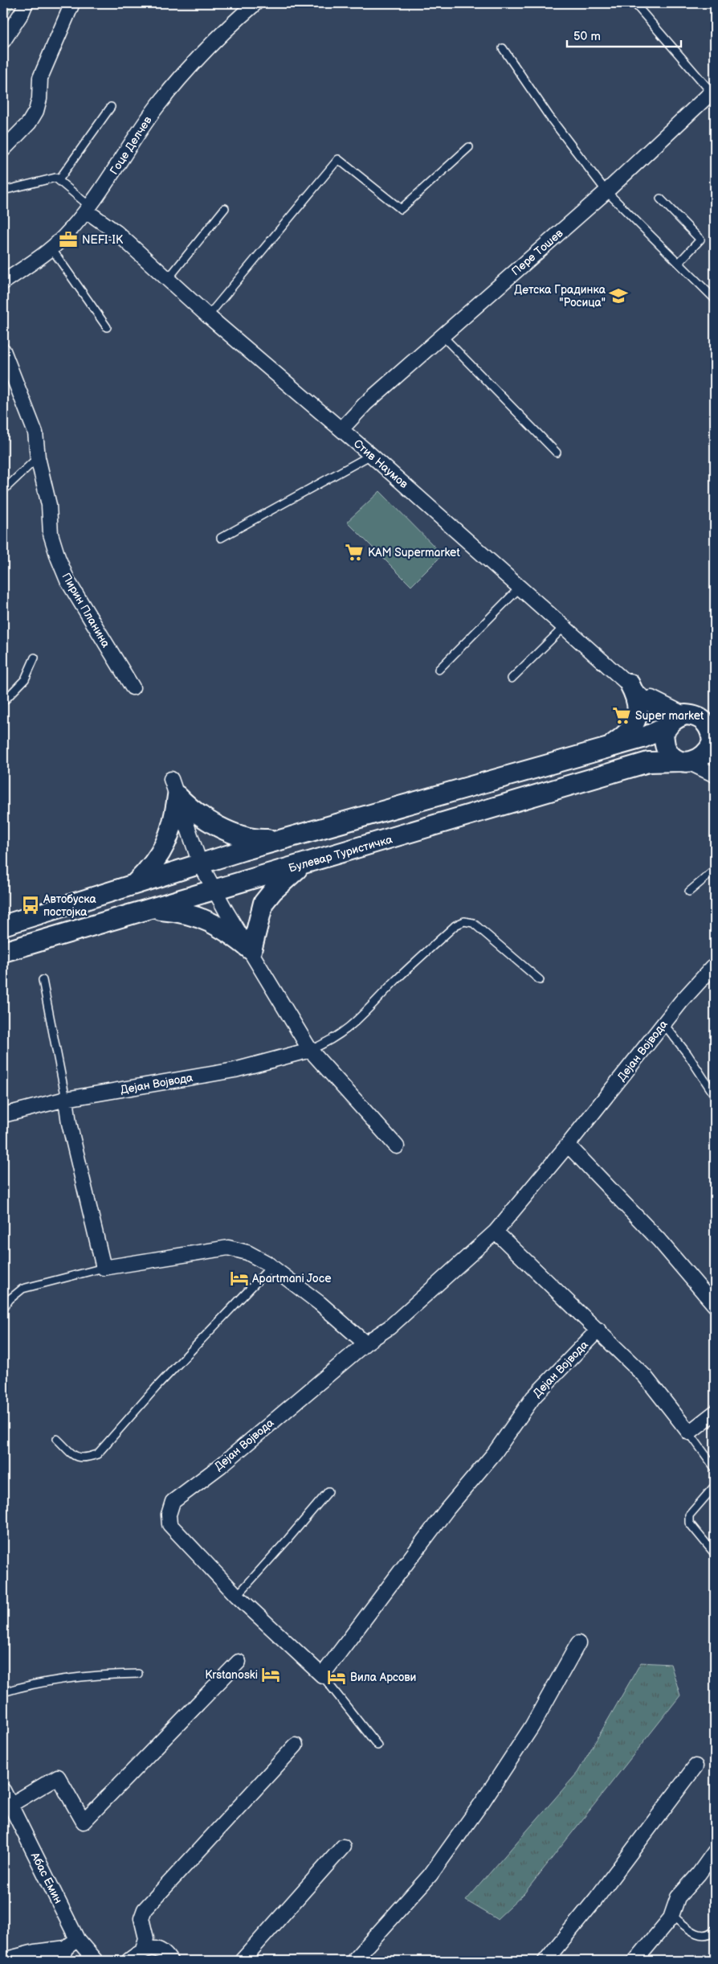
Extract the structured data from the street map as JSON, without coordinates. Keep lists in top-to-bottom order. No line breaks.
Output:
{"streets":{"main road":["Булевар Туристичка"],"street":["Гоце Делчев","Пере Тошев","Стив Наумов","Пирин Планина","Дејан Војвода","Абас Емин"]},"crossings":[["Гоце Делчев","Стив Наумов"],["Пере Тошев","Стив Наумов"],["Стив Наумов","Булевар Туристичка"]],"places":{"office":["NEFI-IK"],"school or university":["Детска Градинка \"Росица\""],"supermarket":["KAM Supermarket","Super market"],"bus stop":["Автобуска постојка"],"hotel":["Apartmani Joce","Krstanoski","Вила Арсови"]},"scale_bar":"50 m"}
